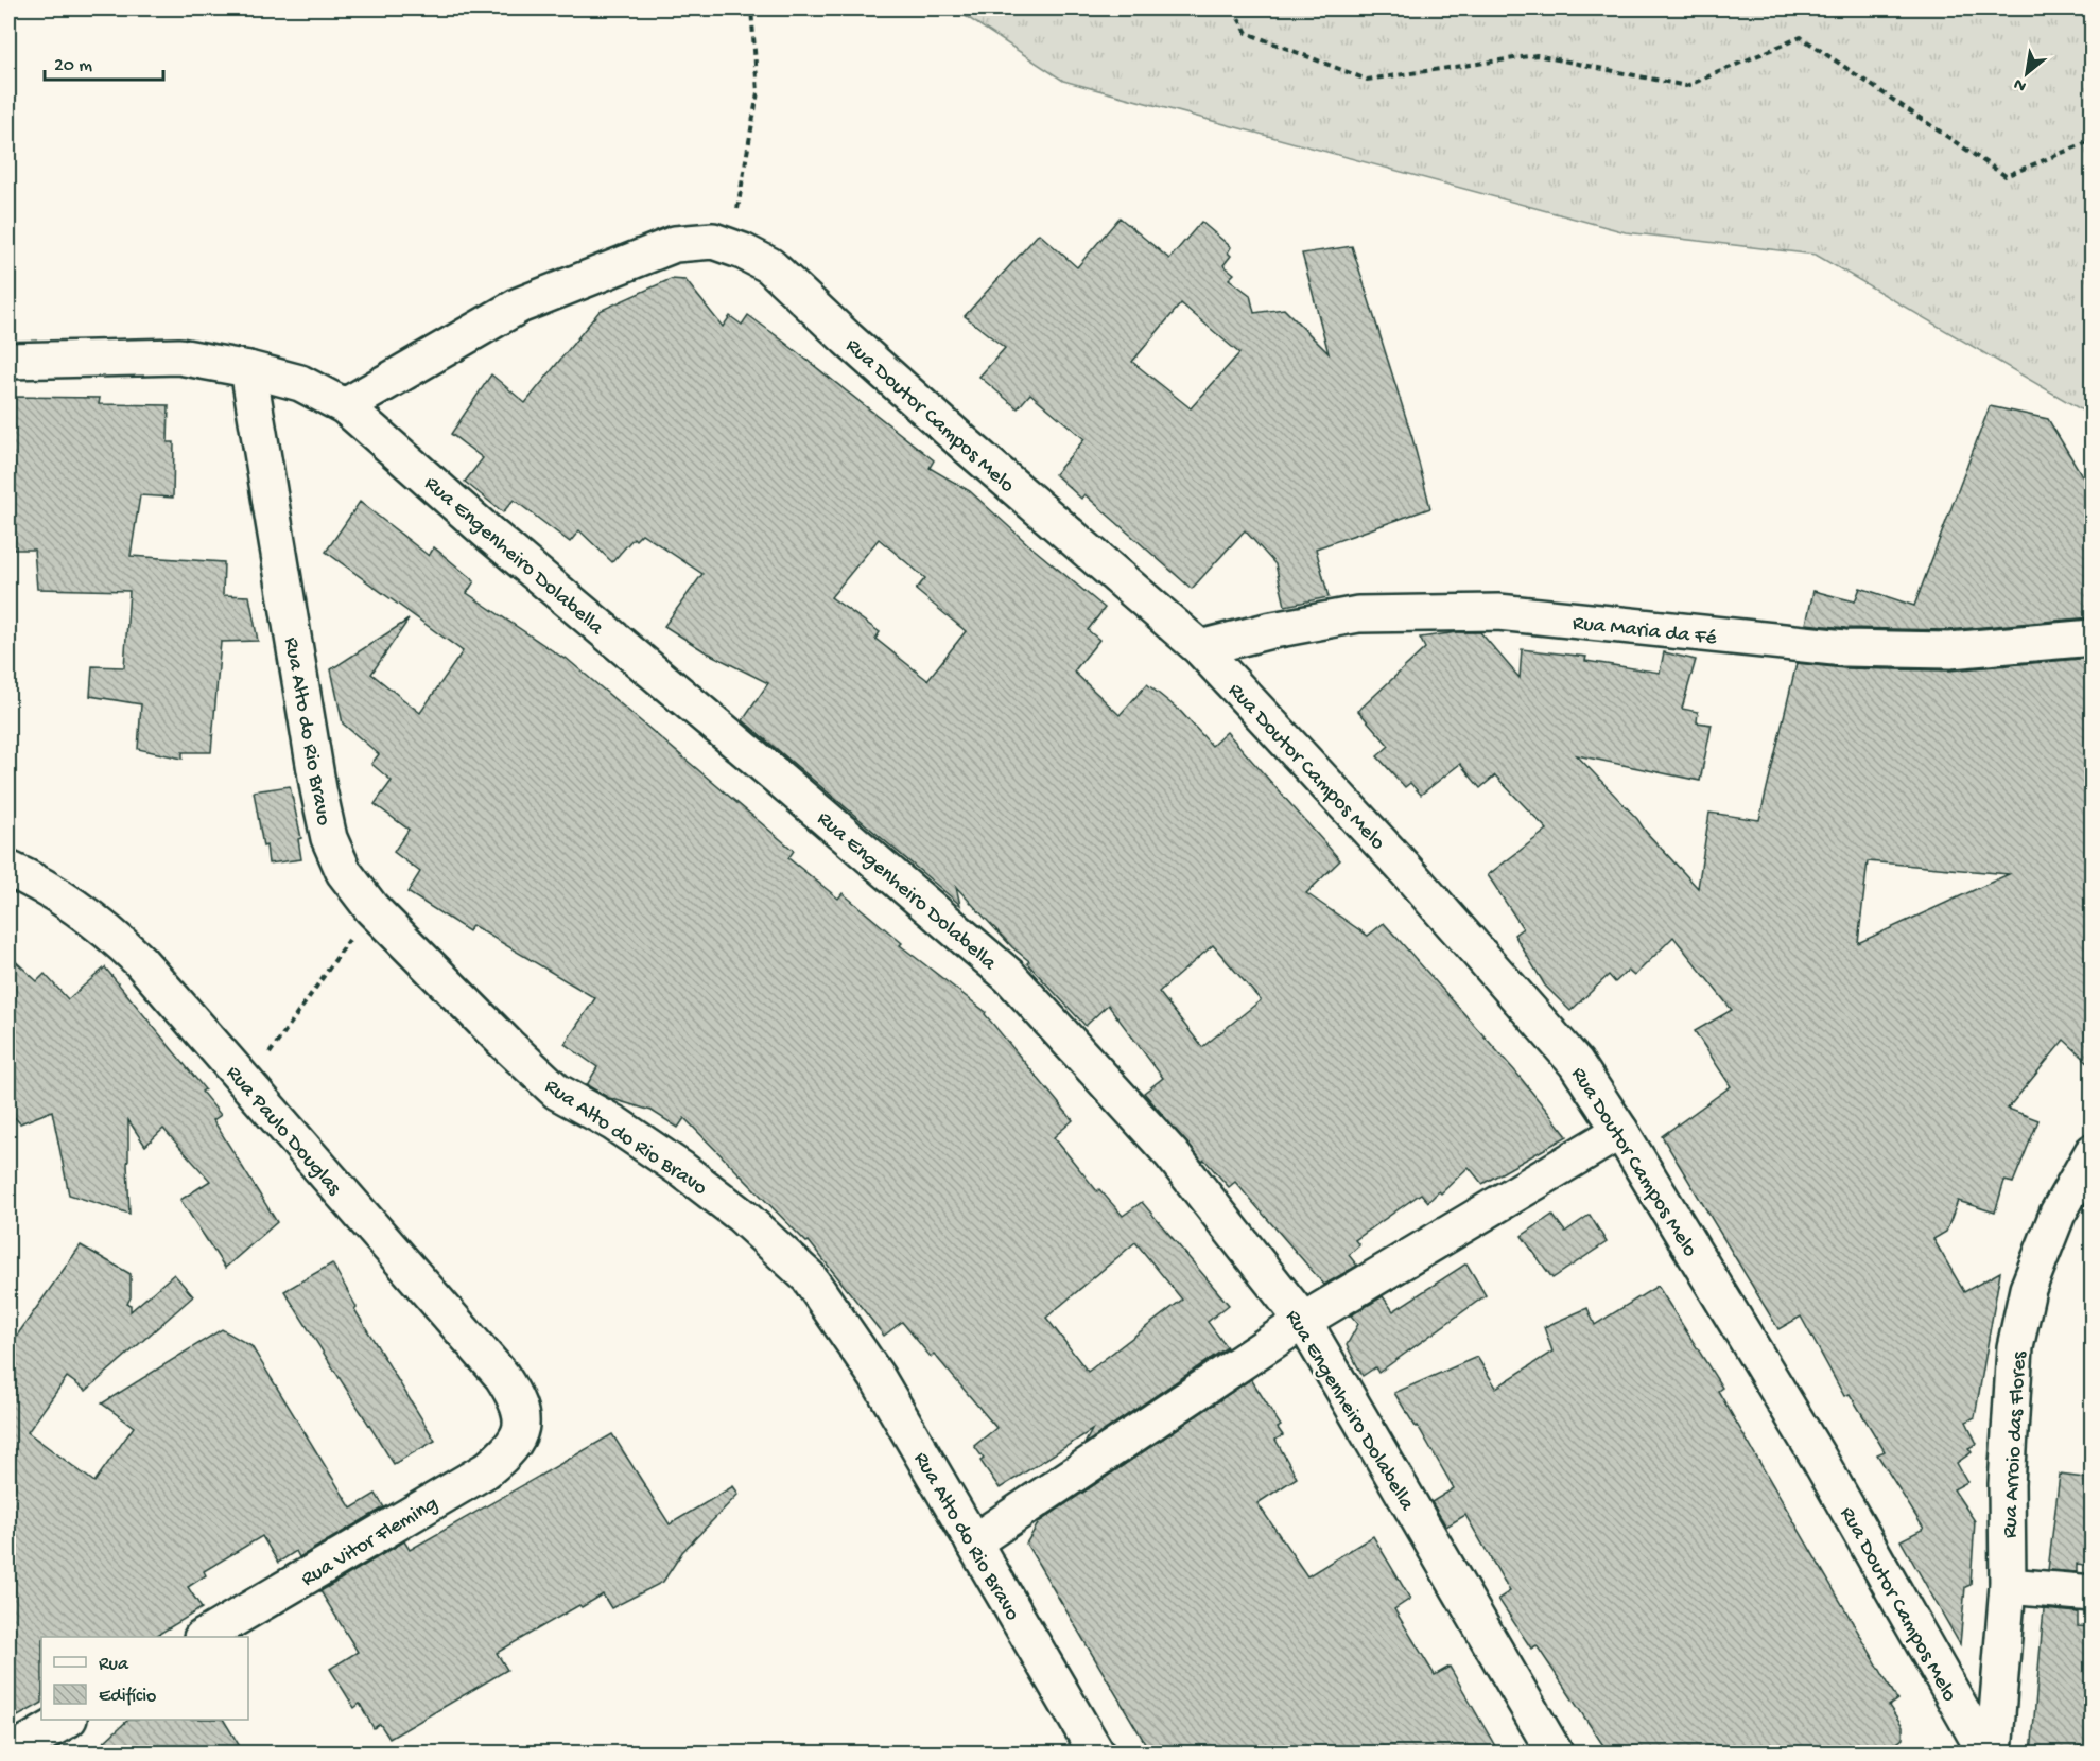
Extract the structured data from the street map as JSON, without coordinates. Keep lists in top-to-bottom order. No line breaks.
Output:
{"streets":{"street":["Rua Doutor Campos Melo","Rua Engenheiro Dolabella","Rua Maria da Fé","Rua Alto do Rio Bravo","Rua Paulo Douglas","Rua Arroio das Flores","Rua Vitor Fleming"]},"crossings":[["Rua Doutor Campos Melo","Rua Engenheiro Dolabella"],["Rua Doutor Campos Melo","Rua Maria da Fé"],["Rua Engenheiro Dolabella","Rua Alto do Rio Bravo"],["Rua Paulo Douglas","Rua Vitor Fleming"]],"legend":["Rua","Edifício"],"scale_bar":"20 m","north":"bottom left"}
